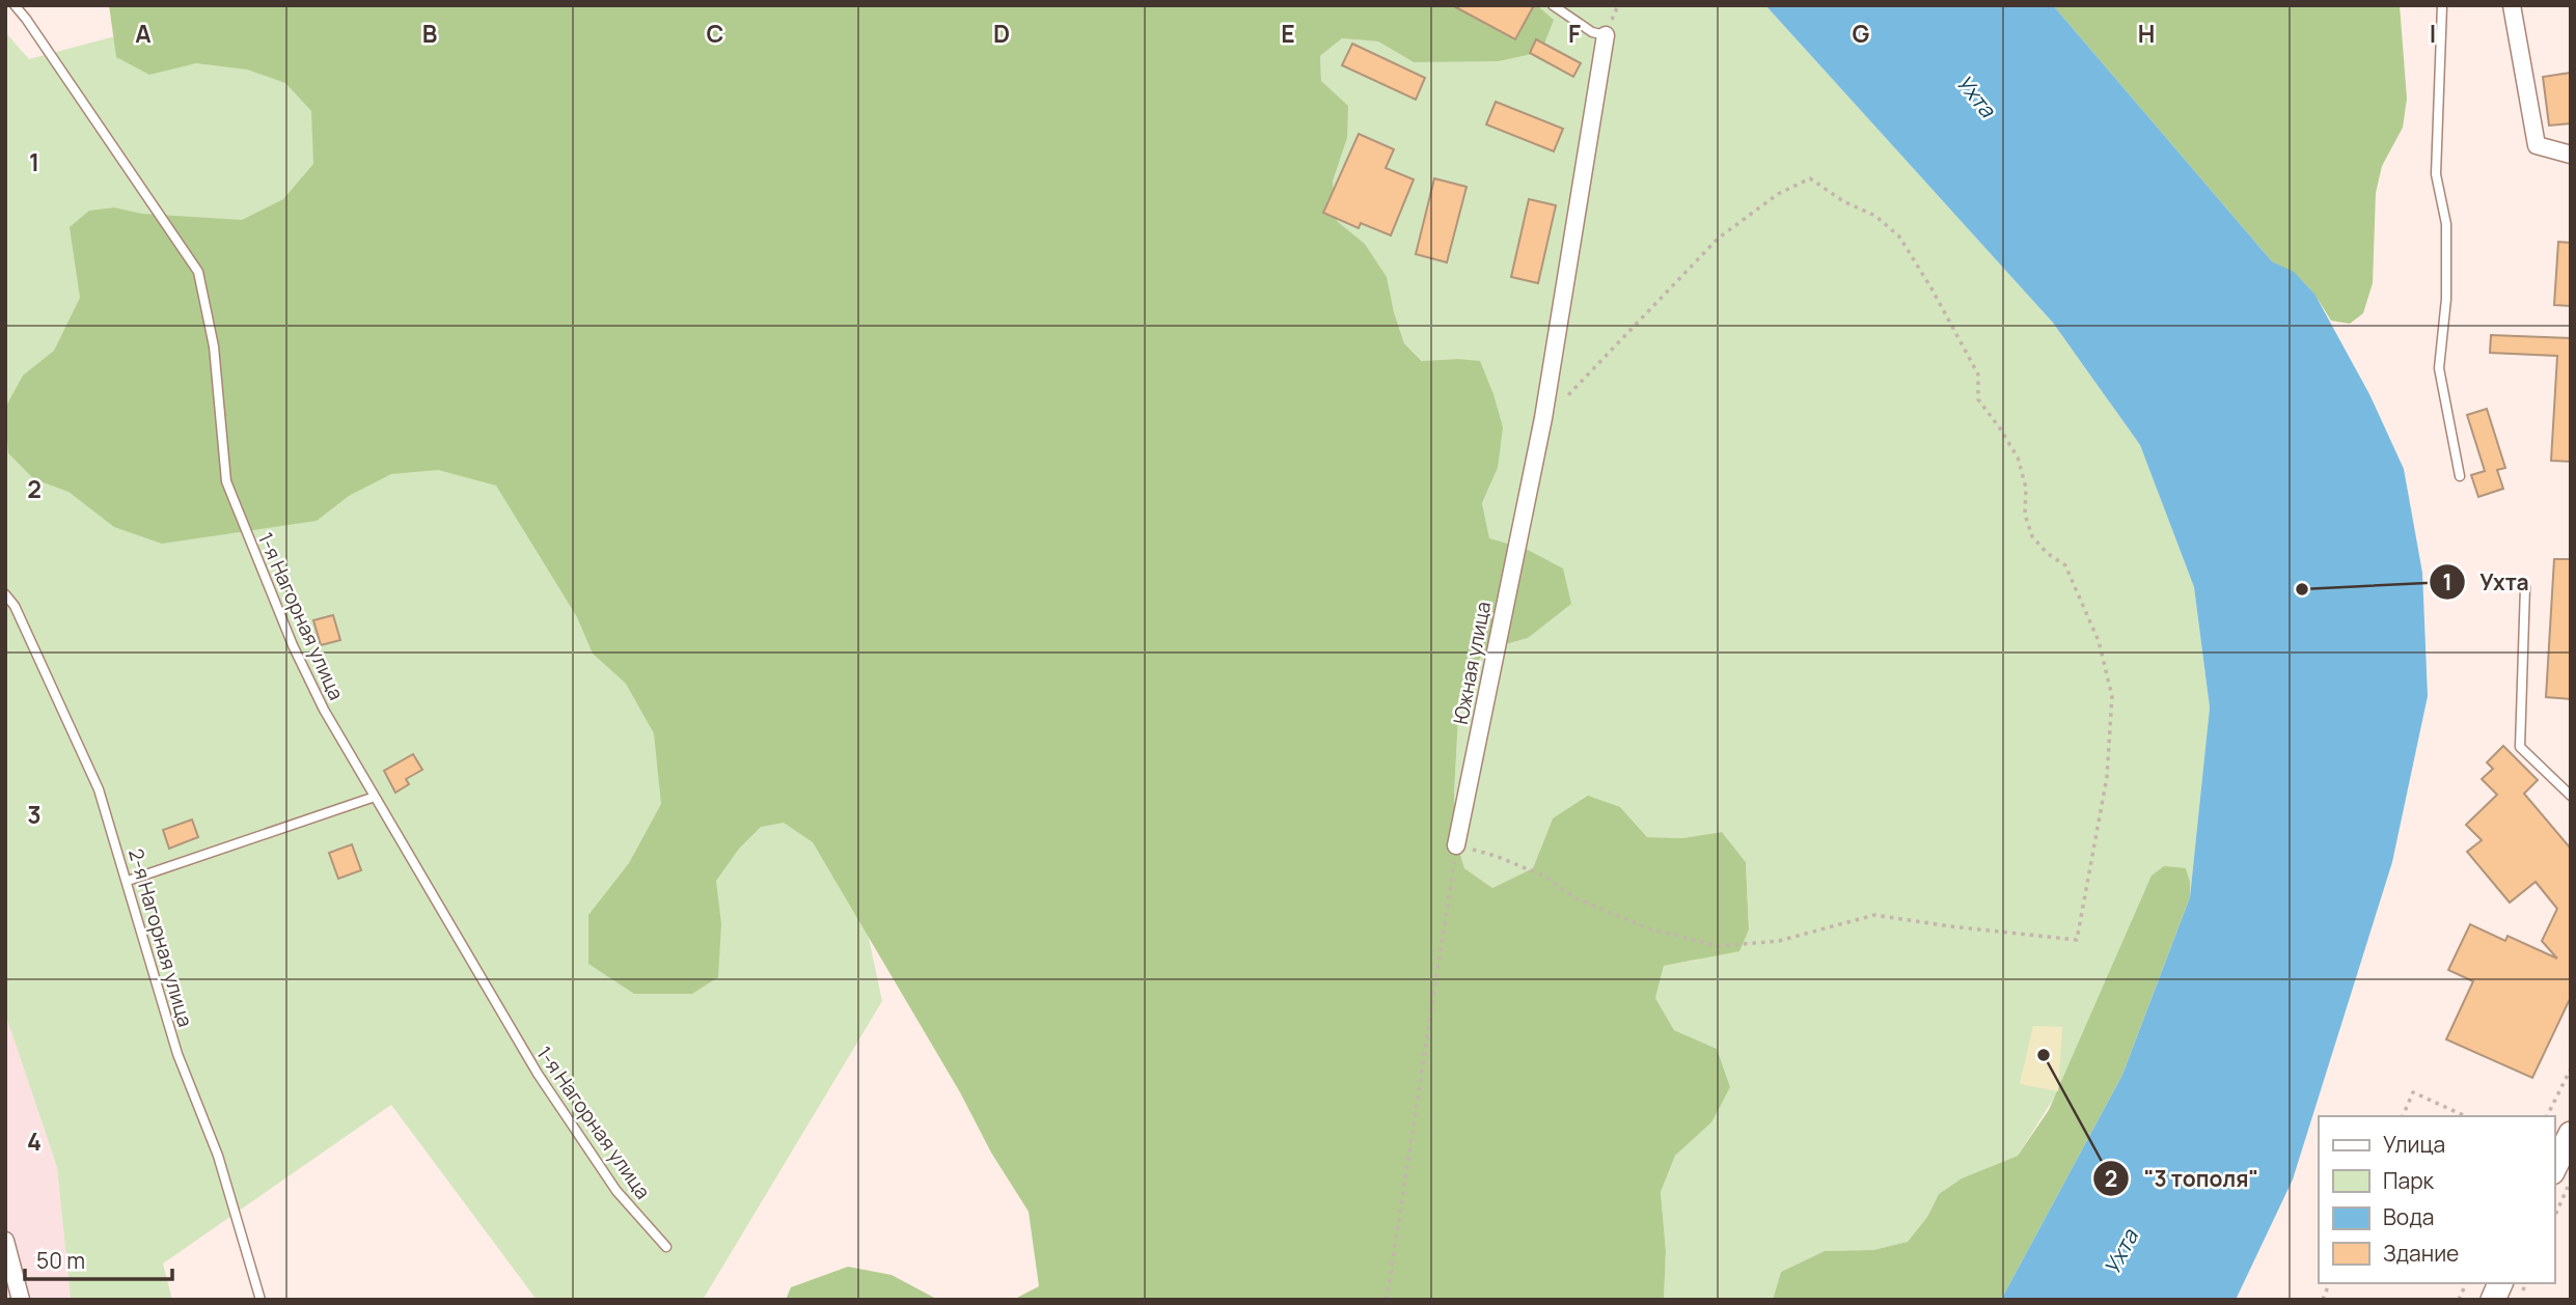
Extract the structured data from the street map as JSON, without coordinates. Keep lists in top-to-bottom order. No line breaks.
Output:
{"streets":{"street":["Южная улица"],"lane":["1-я Нагорная улица","2-я Нагорная улица"]},"water":["Ухта"],"places":["Ухта","\"3 тополя\""],"legend":["Улица","Парк","Вода","Здание"],"scale_bar":"50 m","grid":{"columns":["A","B","C","D","E","F","G","H","I"],"rows":["1","2","3","4"]}}
